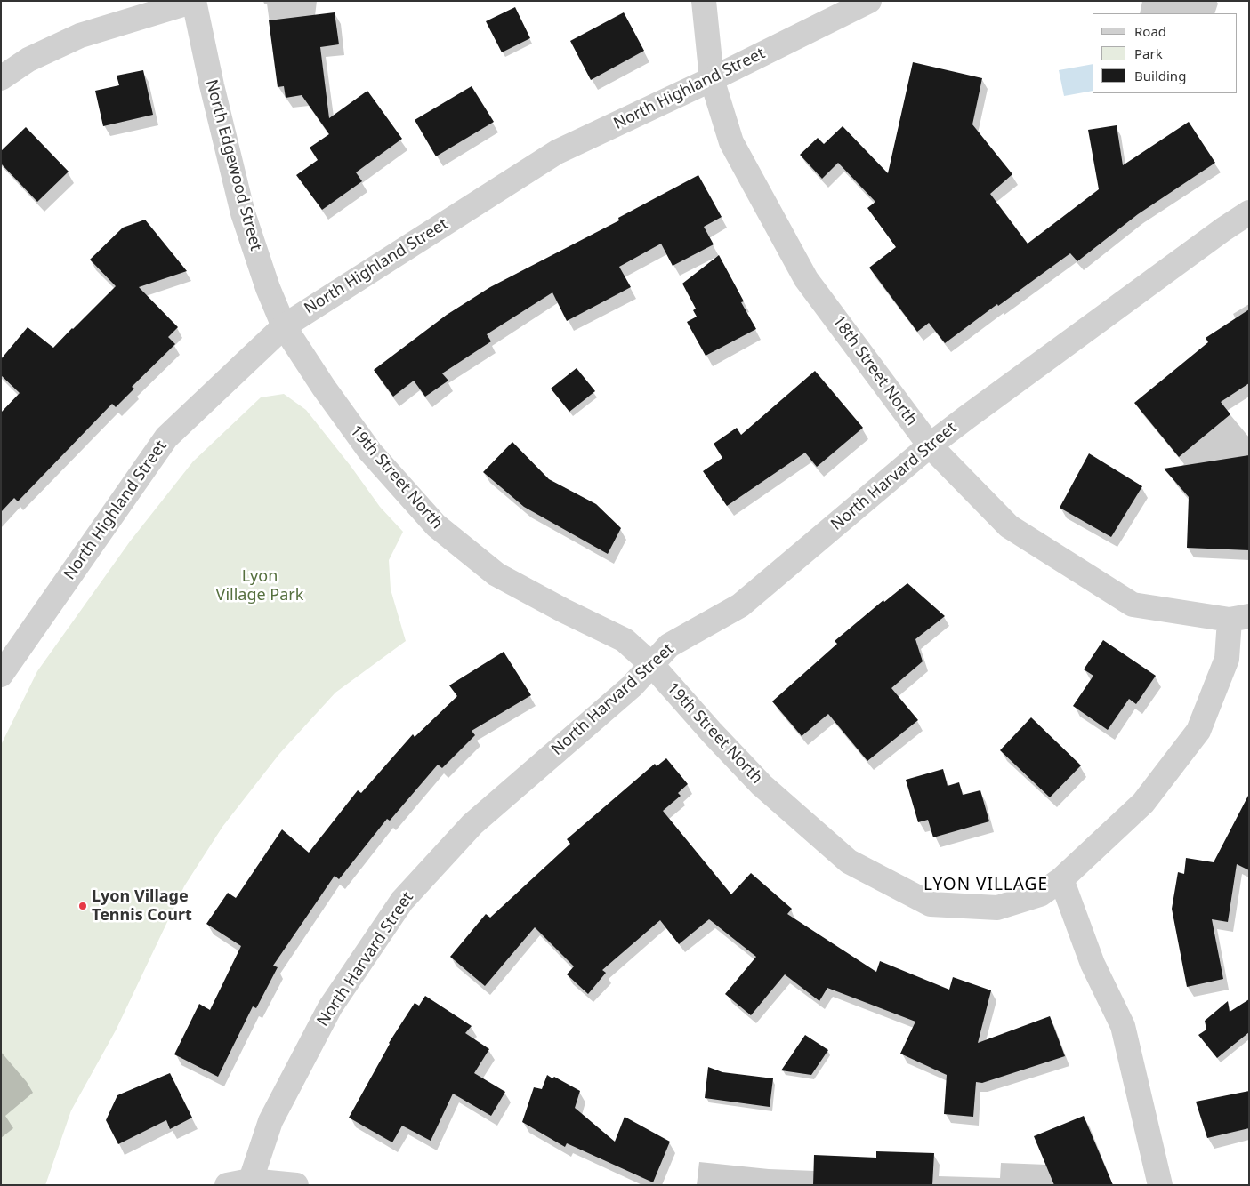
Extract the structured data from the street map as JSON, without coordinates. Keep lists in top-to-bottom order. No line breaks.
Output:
{"streets":{"street":["North Highland Street","North Edgewood Street","18th Street North","North Harvard Street","19th Street North"]},"crossings":[["North Highland Street","North Edgewood Street"],["North Highland Street","18th Street North"],["North Highland Street","19th Street North"],["North Edgewood Street","19th Street North"],["18th Street North","North Harvard Street"],["18th Street North","19th Street North"],["North Harvard Street","19th Street North"]],"districts":["LYON VILLAGE"],"parks":["Lyon Village Park"],"places":["Lyon Village Tennis Court"],"legend":["Road","Park","Building"]}
